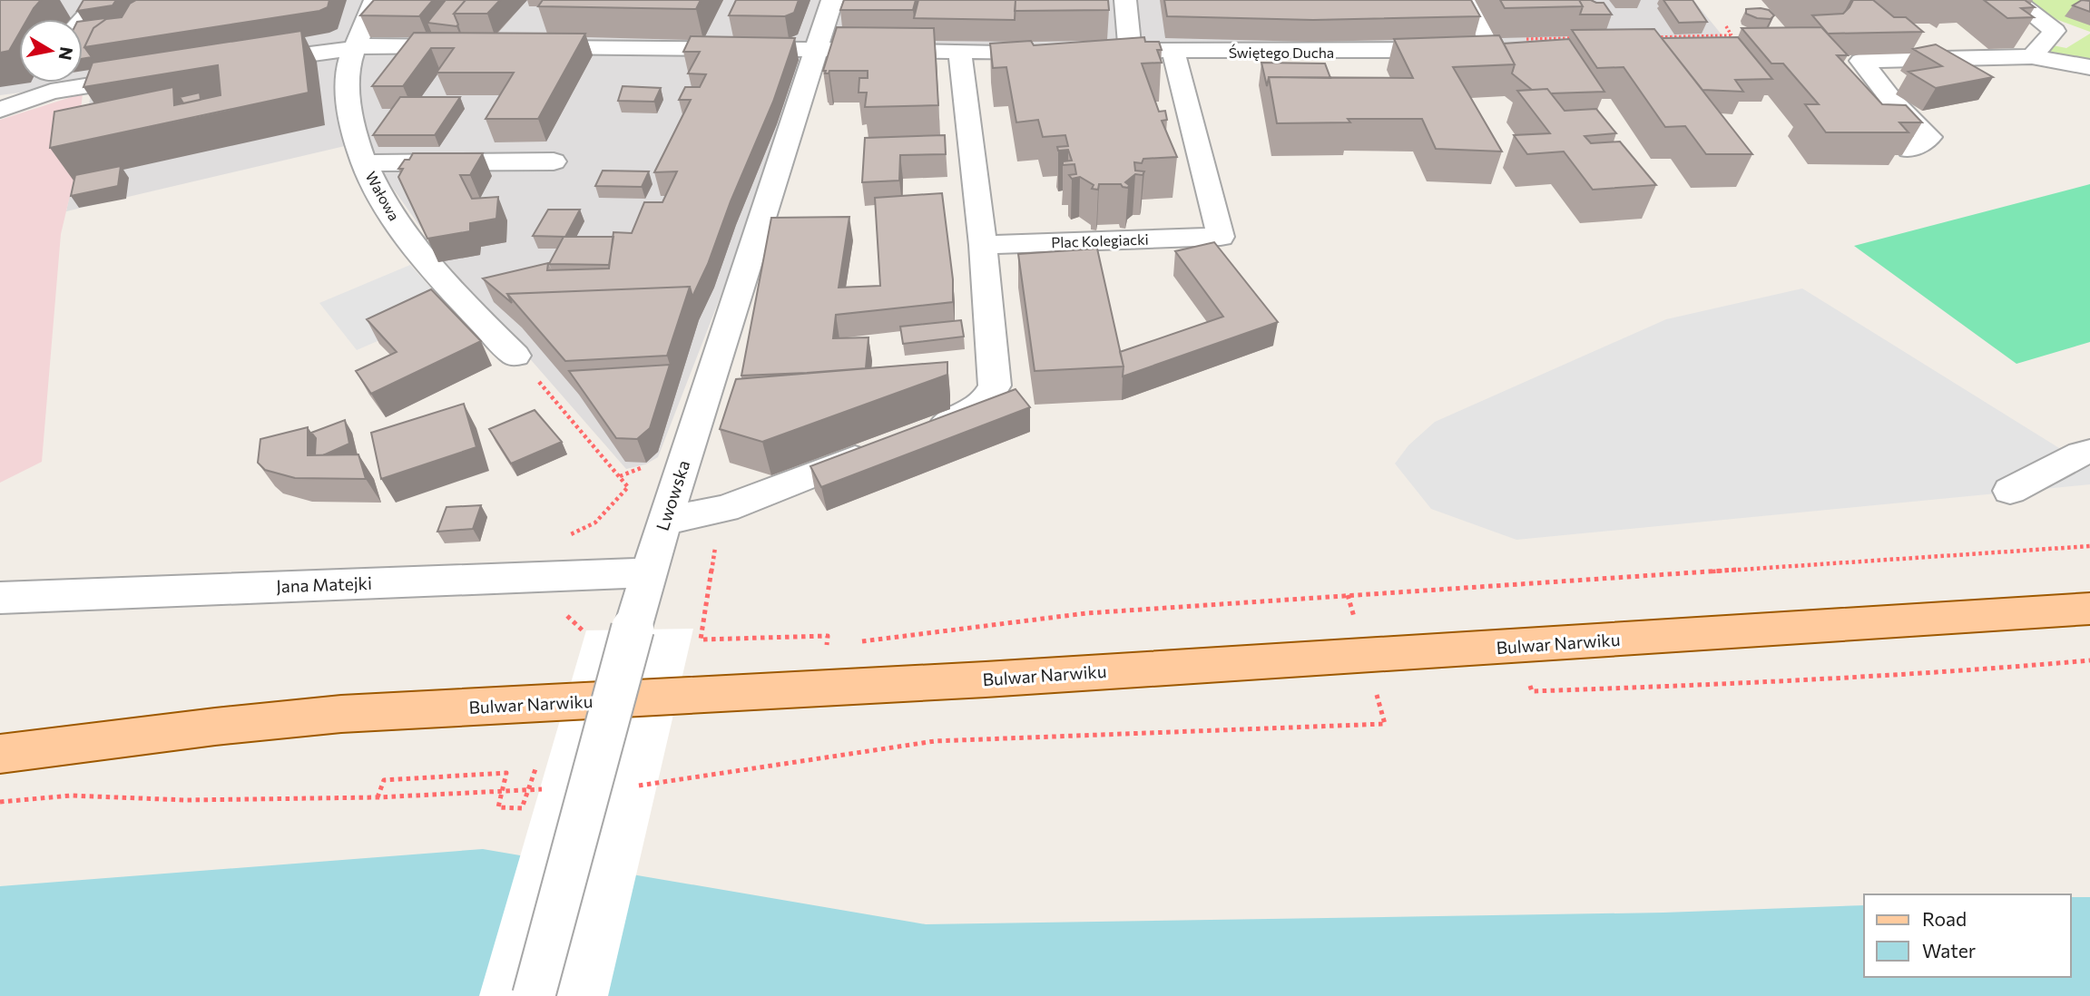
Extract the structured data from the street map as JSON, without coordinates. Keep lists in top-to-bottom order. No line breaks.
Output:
{"streets":{"main road":["Bulwar Narwiku"],"street":["Świętego Ducha","Wałowa","Plac Kolegiacki","Lwowska","Jana Matejki"]},"crossings":[["Świętego Ducha","Plac Kolegiacki"],["Lwowska","Jana Matejki"]],"legend":["Road","Water"],"north":"right"}
